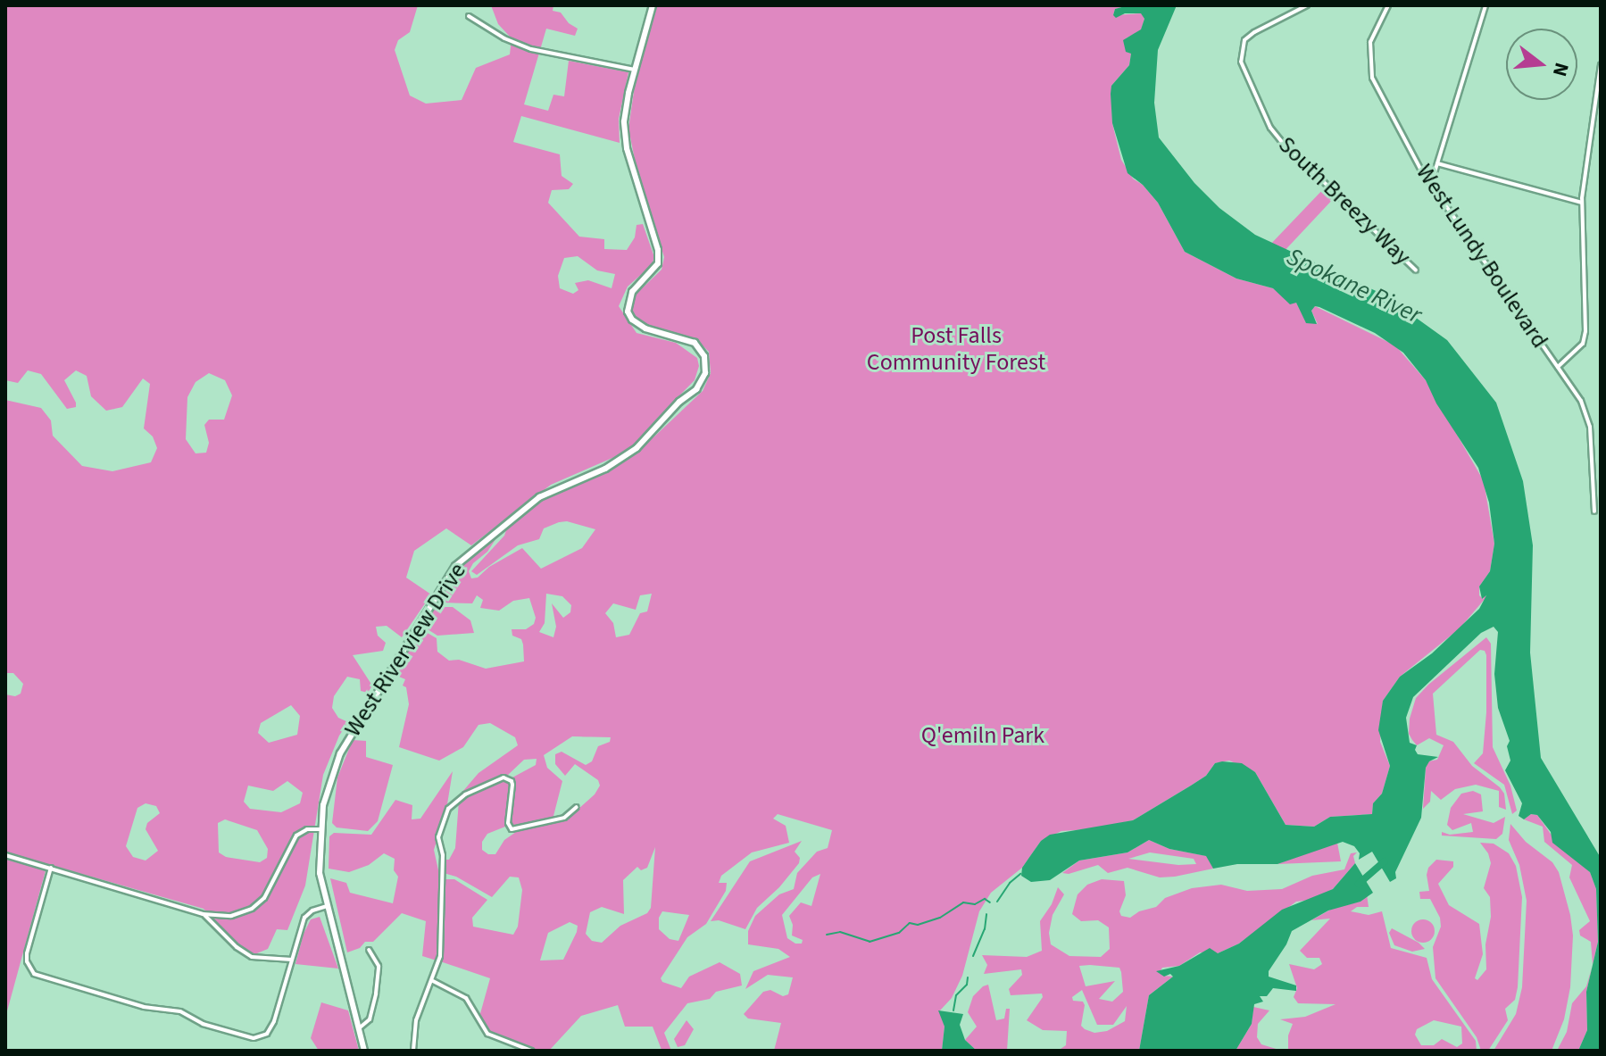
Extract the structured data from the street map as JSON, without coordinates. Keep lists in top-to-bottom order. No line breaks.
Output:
{"streets":{"street":["South Breezy Way","West Lundy Boulevard","West Riverview Drive"]},"water":["Spokane River"],"parks":["Post Falls Community Forest","Q'emiln Park"],"north":"right"}
